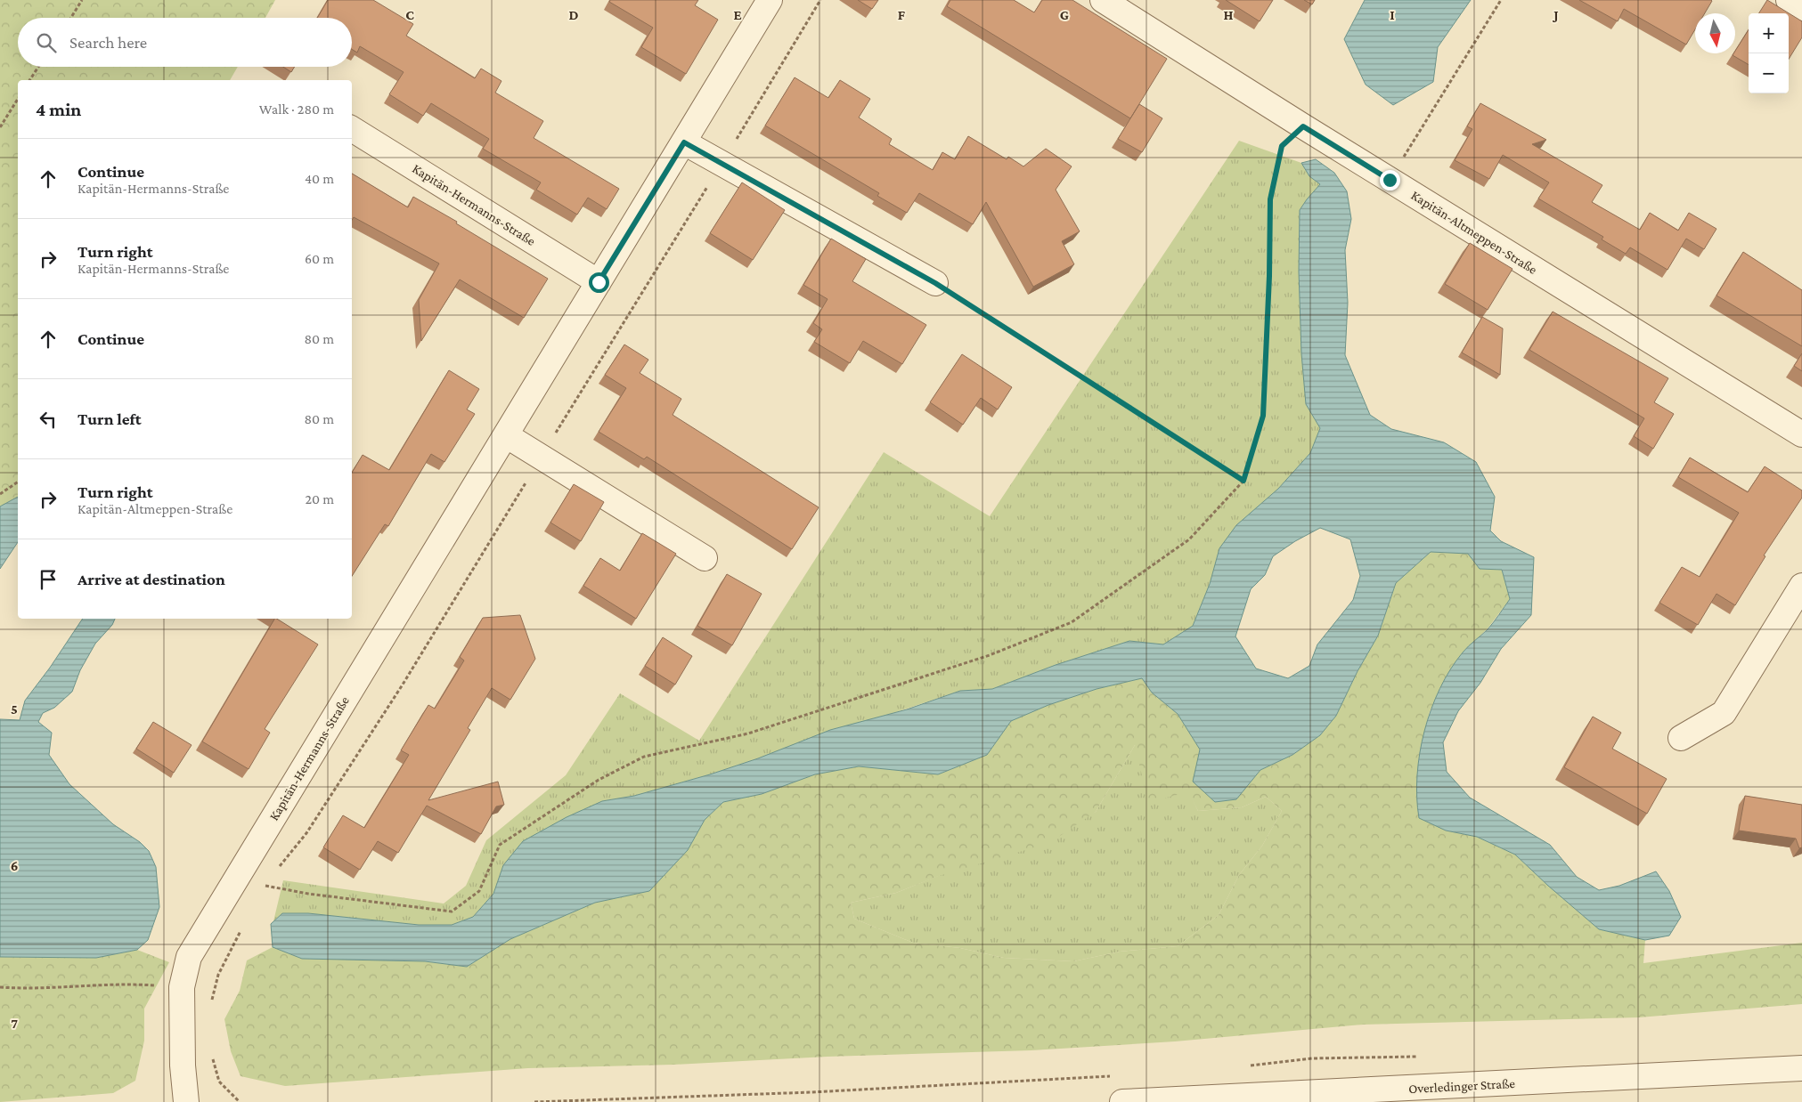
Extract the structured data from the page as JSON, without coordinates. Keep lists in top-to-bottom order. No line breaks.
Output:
{"streets":{"street":["Kapitän-Hermanns-Straße","Kapitän-Altmeppen-Straße","Overledinger Straße"]},"north":"bottom","page":{"map_buttons":["+","−"],"search":"Search here","heading":["4 min","Walk · 280 m"],"list":[["Continue","Kapitän-Hermanns-Straße","40 m"],["Turn right","Kapitän-Hermanns-Straße","60 m"],["Continue","80 m"],["Turn left","80 m"],["Turn right","Kapitän-Altmeppen-Straße","20 m"],"Arrive at destination"]},"grid":{"columns":["C","D","E","F","G","H","I","J"],"rows":["5","6","7"]}}
